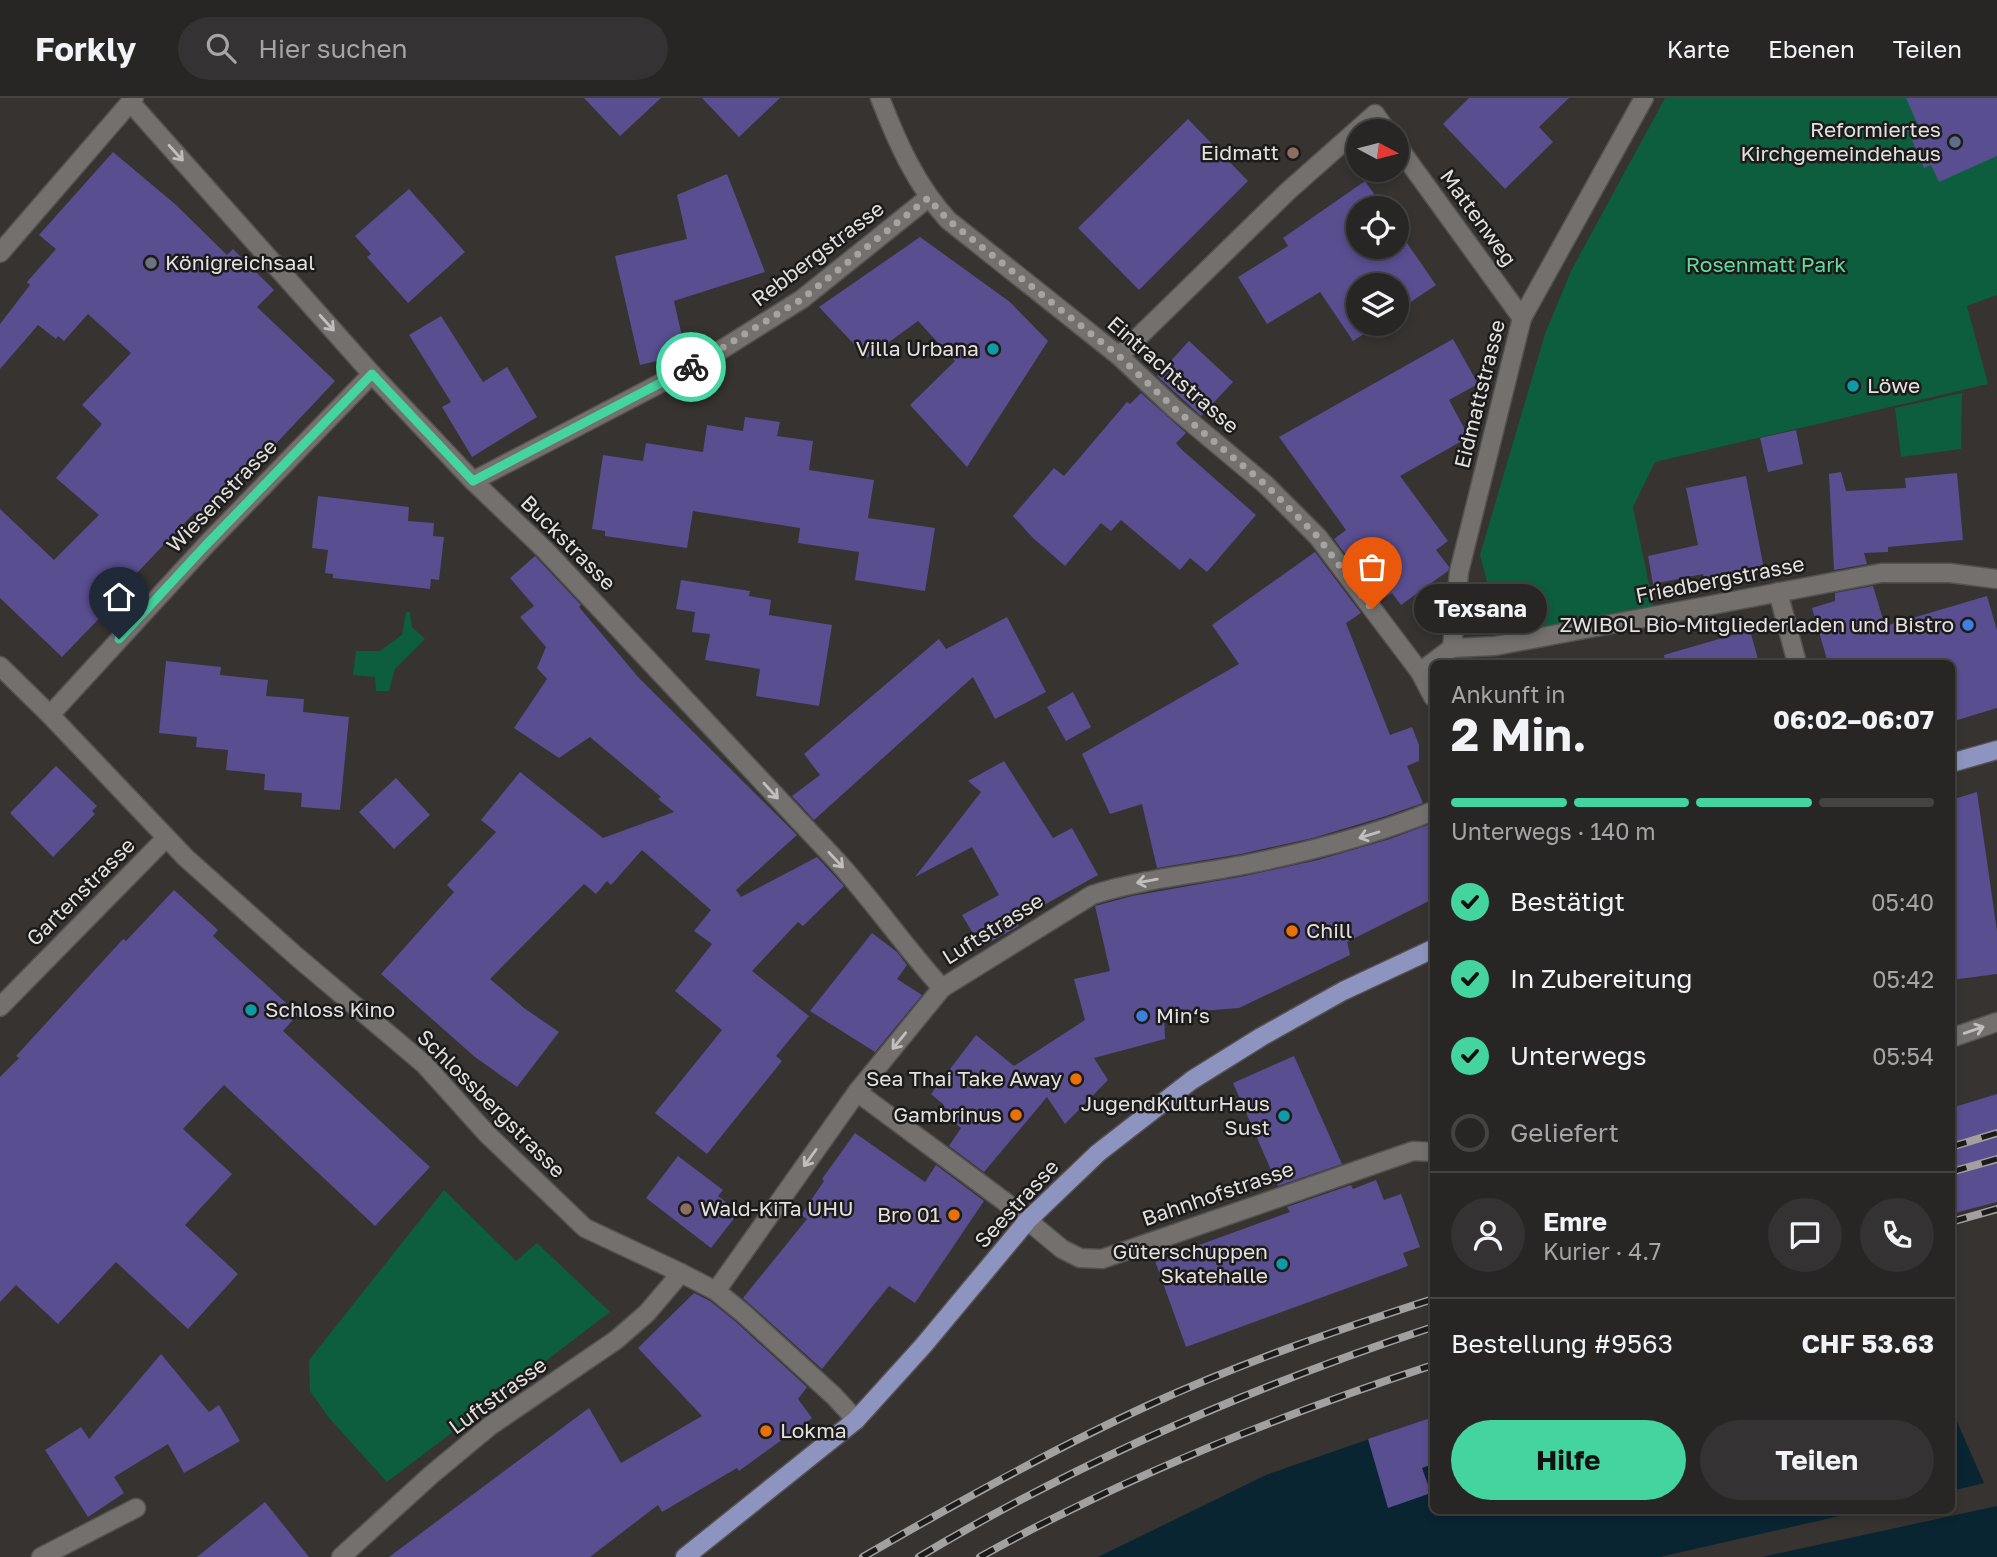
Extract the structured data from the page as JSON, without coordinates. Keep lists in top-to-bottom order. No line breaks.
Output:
{"streets":{"main road":["Seestrasse"],"street":["Mattenweg","Rebbergstrasse","Eintrachtstrasse","Eidmattstrasse","Wiesenstrasse","Buckstrasse","Friedbergstrasse","Gartenstrasse","Luftstrasse","Schlossbergstrasse","Bahnhofstrasse"]},"crossings":[["Mattenweg","Eidmattstrasse"],["Rebbergstrasse","Eintrachtstrasse"],["Rebbergstrasse","Buckstrasse"],["Eidmattstrasse","Friedbergstrasse"],["Wiesenstrasse","Buckstrasse"],["Wiesenstrasse","Schlossbergstrasse"],["Buckstrasse","Luftstrasse"],["Gartenstrasse","Schlossbergstrasse"],["Luftstrasse","Schlossbergstrasse"],["Luftstrasse","Bahnhofstrasse"],["Schlossbergstrasse","Seestrasse"],["Bahnhofstrasse","Seestrasse"]],"one_way":["Buckstrasse","Luftstrasse"],"parks":["Rosenmatt Park"],"places":["Reformiertes Kirchgemeindehaus","Eidmatt","Königreichsaal","Villa Urbana","Löwe","Texsana","ZWIBOL Bio-Mitgliederladen und Bistro","Chill","Schloss Kino","Min‘s","Sea Thai Take Away","Gambrinus","JugendKulturHaus Sust","Wald-KiTa UHU","Bro 01","Güterschuppen Skatehalle","Lokma"],"north":"right","page":{"header":"Forkly","search":"Hier suchen","nav":["Karte","Ebenen","Teilen"],"bubble":"Texsana","heading":["2 Min.","Ankunft in","06:02–06:07"],"panel":["Emre","Kurier · 4.7","Bestellung #9563","CHF 53.63"],"bar":"Unterwegs · 140 m","list":[["Bestätigt","05:40"],["In Zubereitung","05:42"],["Unterwegs","05:54"],"Geliefert"],"buttons":["Hilfe","Teilen"]}}
